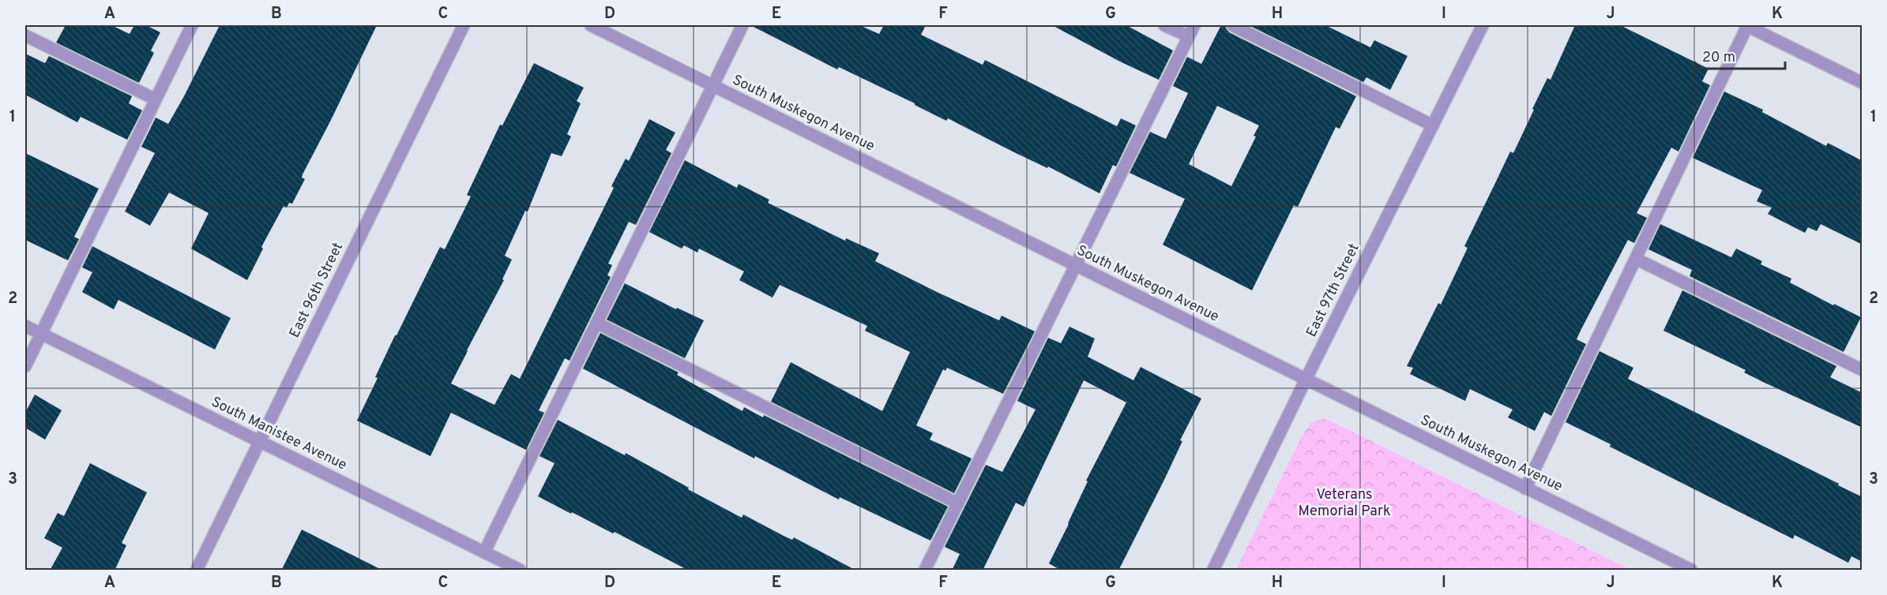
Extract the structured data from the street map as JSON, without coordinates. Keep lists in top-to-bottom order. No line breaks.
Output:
{"streets":{"street":["South Muskegon Avenue","East 96th Street","East 97th Street","South Manistee Avenue"]},"crossings":[["South Muskegon Avenue","East 97th Street"],["East 96th Street","South Manistee Avenue"]],"parks":["Veterans Memorial Park"],"scale_bar":"20 m","grid":{"columns":["A","B","C","D","E","F","G","H","I","J","K"],"rows":["1","2","3"]}}
